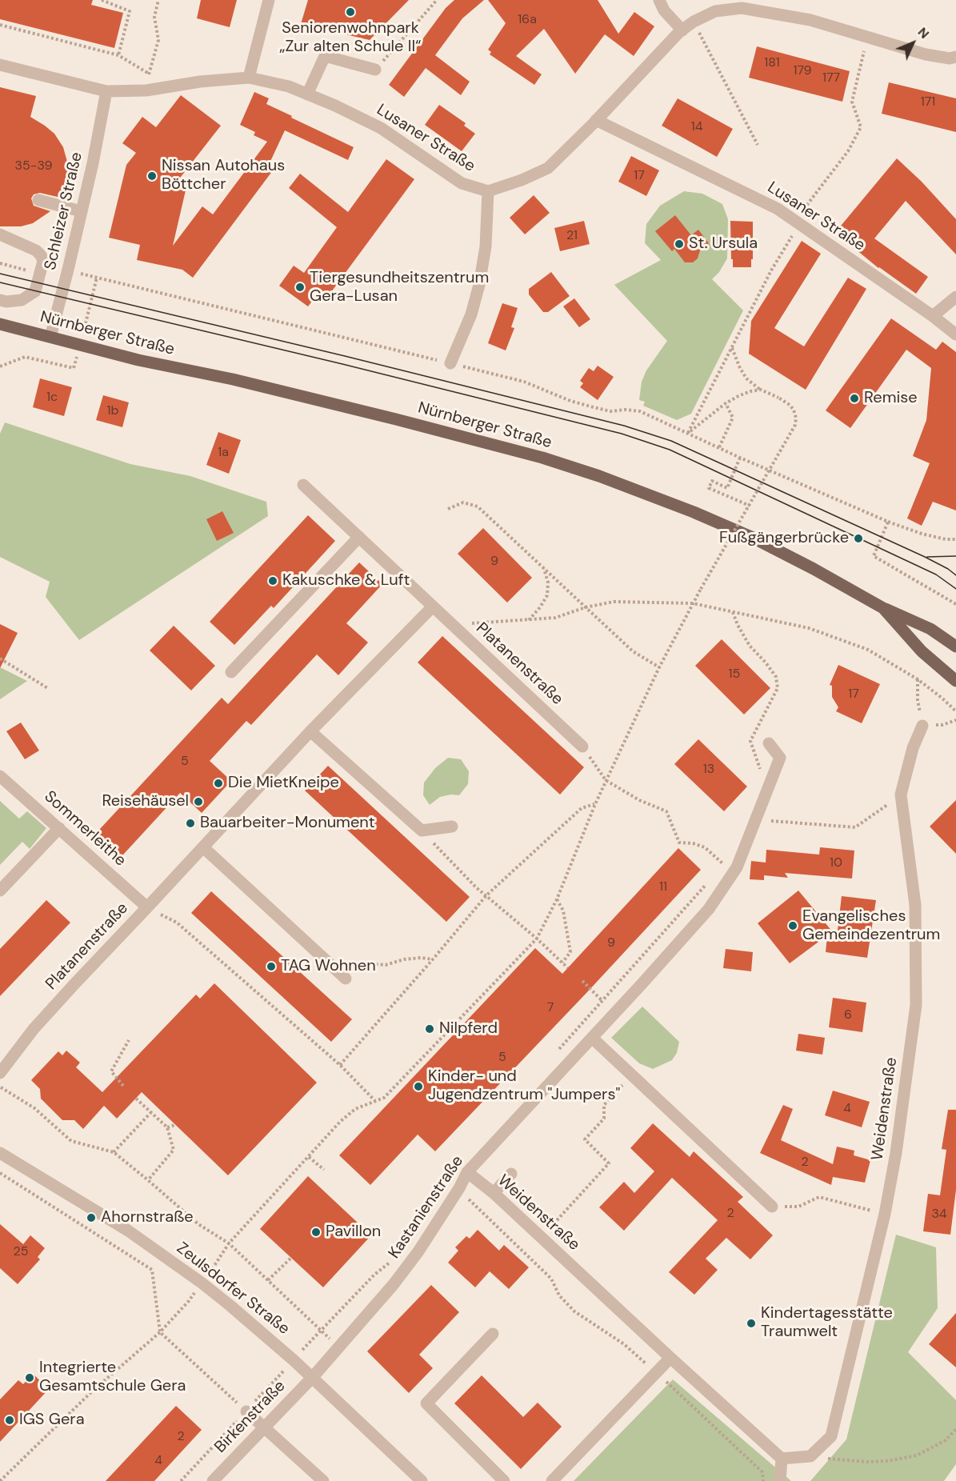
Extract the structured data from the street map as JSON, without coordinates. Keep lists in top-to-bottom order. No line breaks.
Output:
{"streets":{"main road":["Nürnberger Straße"],"street":["Lusaner Straße","Schleizer Straße","Platanenstraße","Sommerleithe","Weidenstraße","Kastanienstraße","Zeulsdorfer Straße","Birkenstraße"]},"crossings":[["Schleizer Straße","Nürnberger Straße"],["Platanenstraße","Sommerleithe"],["Weidenstraße","Kastanienstraße"],["Kastanienstraße","Zeulsdorfer Straße"],["Kastanienstraße","Birkenstraße"],["Zeulsdorfer Straße","Birkenstraße"]],"places":["Seniorenwohnpark „Zur alten Schule II“","Nissan Autohaus Böttcher","St. Ursula","Tiergesundheitszentrum Gera-Lusan","Remise","Fußgängerbrücke","Kakuschke & Luft","Die MietKneipe","Reisehäusel","Bauarbeiter-Monument","Evangelisches Gemeindezentrum","TAG Wohnen","Nilpferd","Kinder- und Jugendzentrum \"Jumpers\"","Ahornstraße","Pavillon","Kindertagesstätte Traumwelt","Integrierte Gesamtschule Gera","IGS Gera"],"house_numbers":["16a","181","179","177","171","14","35-39","17","21","1c","1b","1a","9","15","17","5","13","10","11","9","7","6","5","4","2","2","34","25","2","4"],"north":"top right"}
